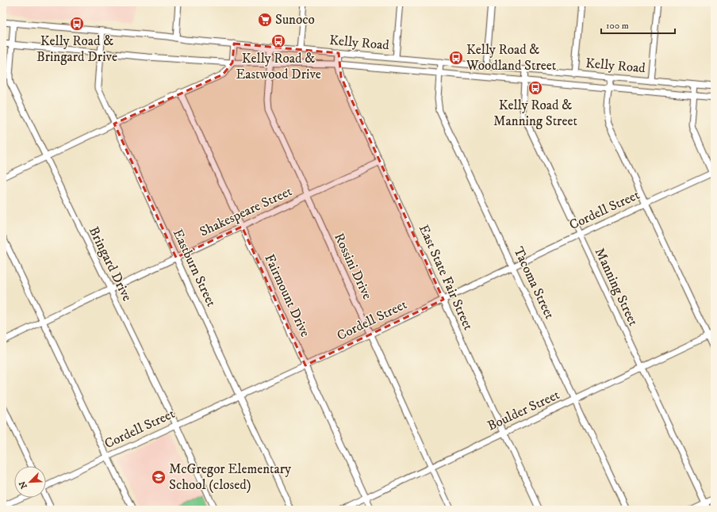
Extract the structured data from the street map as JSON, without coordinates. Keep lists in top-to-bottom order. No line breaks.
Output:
{"streets":{"street":["Kelly Road","Cordell Street","Shakespeare Street","Bringard Drive","Rossini Drive","Eastburn Street","East State Fair Street","Tacoma Street","Manning Street","Fairmount Drive","Boulder Street"]},"crossings":[["Kelly Road","Bringard Drive"],["Kelly Road","Rossini Drive"],["Kelly Road","Eastburn Street"],["Kelly Road","East State Fair Street"],["Kelly Road","Tacoma Street"],["Kelly Road","Manning Street"],["Cordell Street","Bringard Drive"],["Cordell Street","Rossini Drive"],["Cordell Street","Eastburn Street"],["Cordell Street","East State Fair Street"],["Cordell Street","Tacoma Street"],["Cordell Street","Manning Street"],["Cordell Street","Fairmount Drive"],["Shakespeare Street","Bringard Drive"],["Shakespeare Street","Rossini Drive"],["Shakespeare Street","Eastburn Street"],["Shakespeare Street","East State Fair Street"],["Shakespeare Street","Fairmount Drive"],["Rossini Drive","Boulder Street"],["East State Fair Street","Boulder Street"],["Tacoma Street","Boulder Street"],["Manning Street","Boulder Street"],["Fairmount Drive","Boulder Street"]],"places":{"supermarket":["Sunoco"],"bus stop":["Kelly Road & Bringard Drive","Kelly Road & Eastwood Drive","Kelly Road & Woodland Street","Kelly Road & Manning Street"],"school or university":["McGregor Elementary School (closed)"]},"scale_bar":"100 m","north":"bottom left"}
